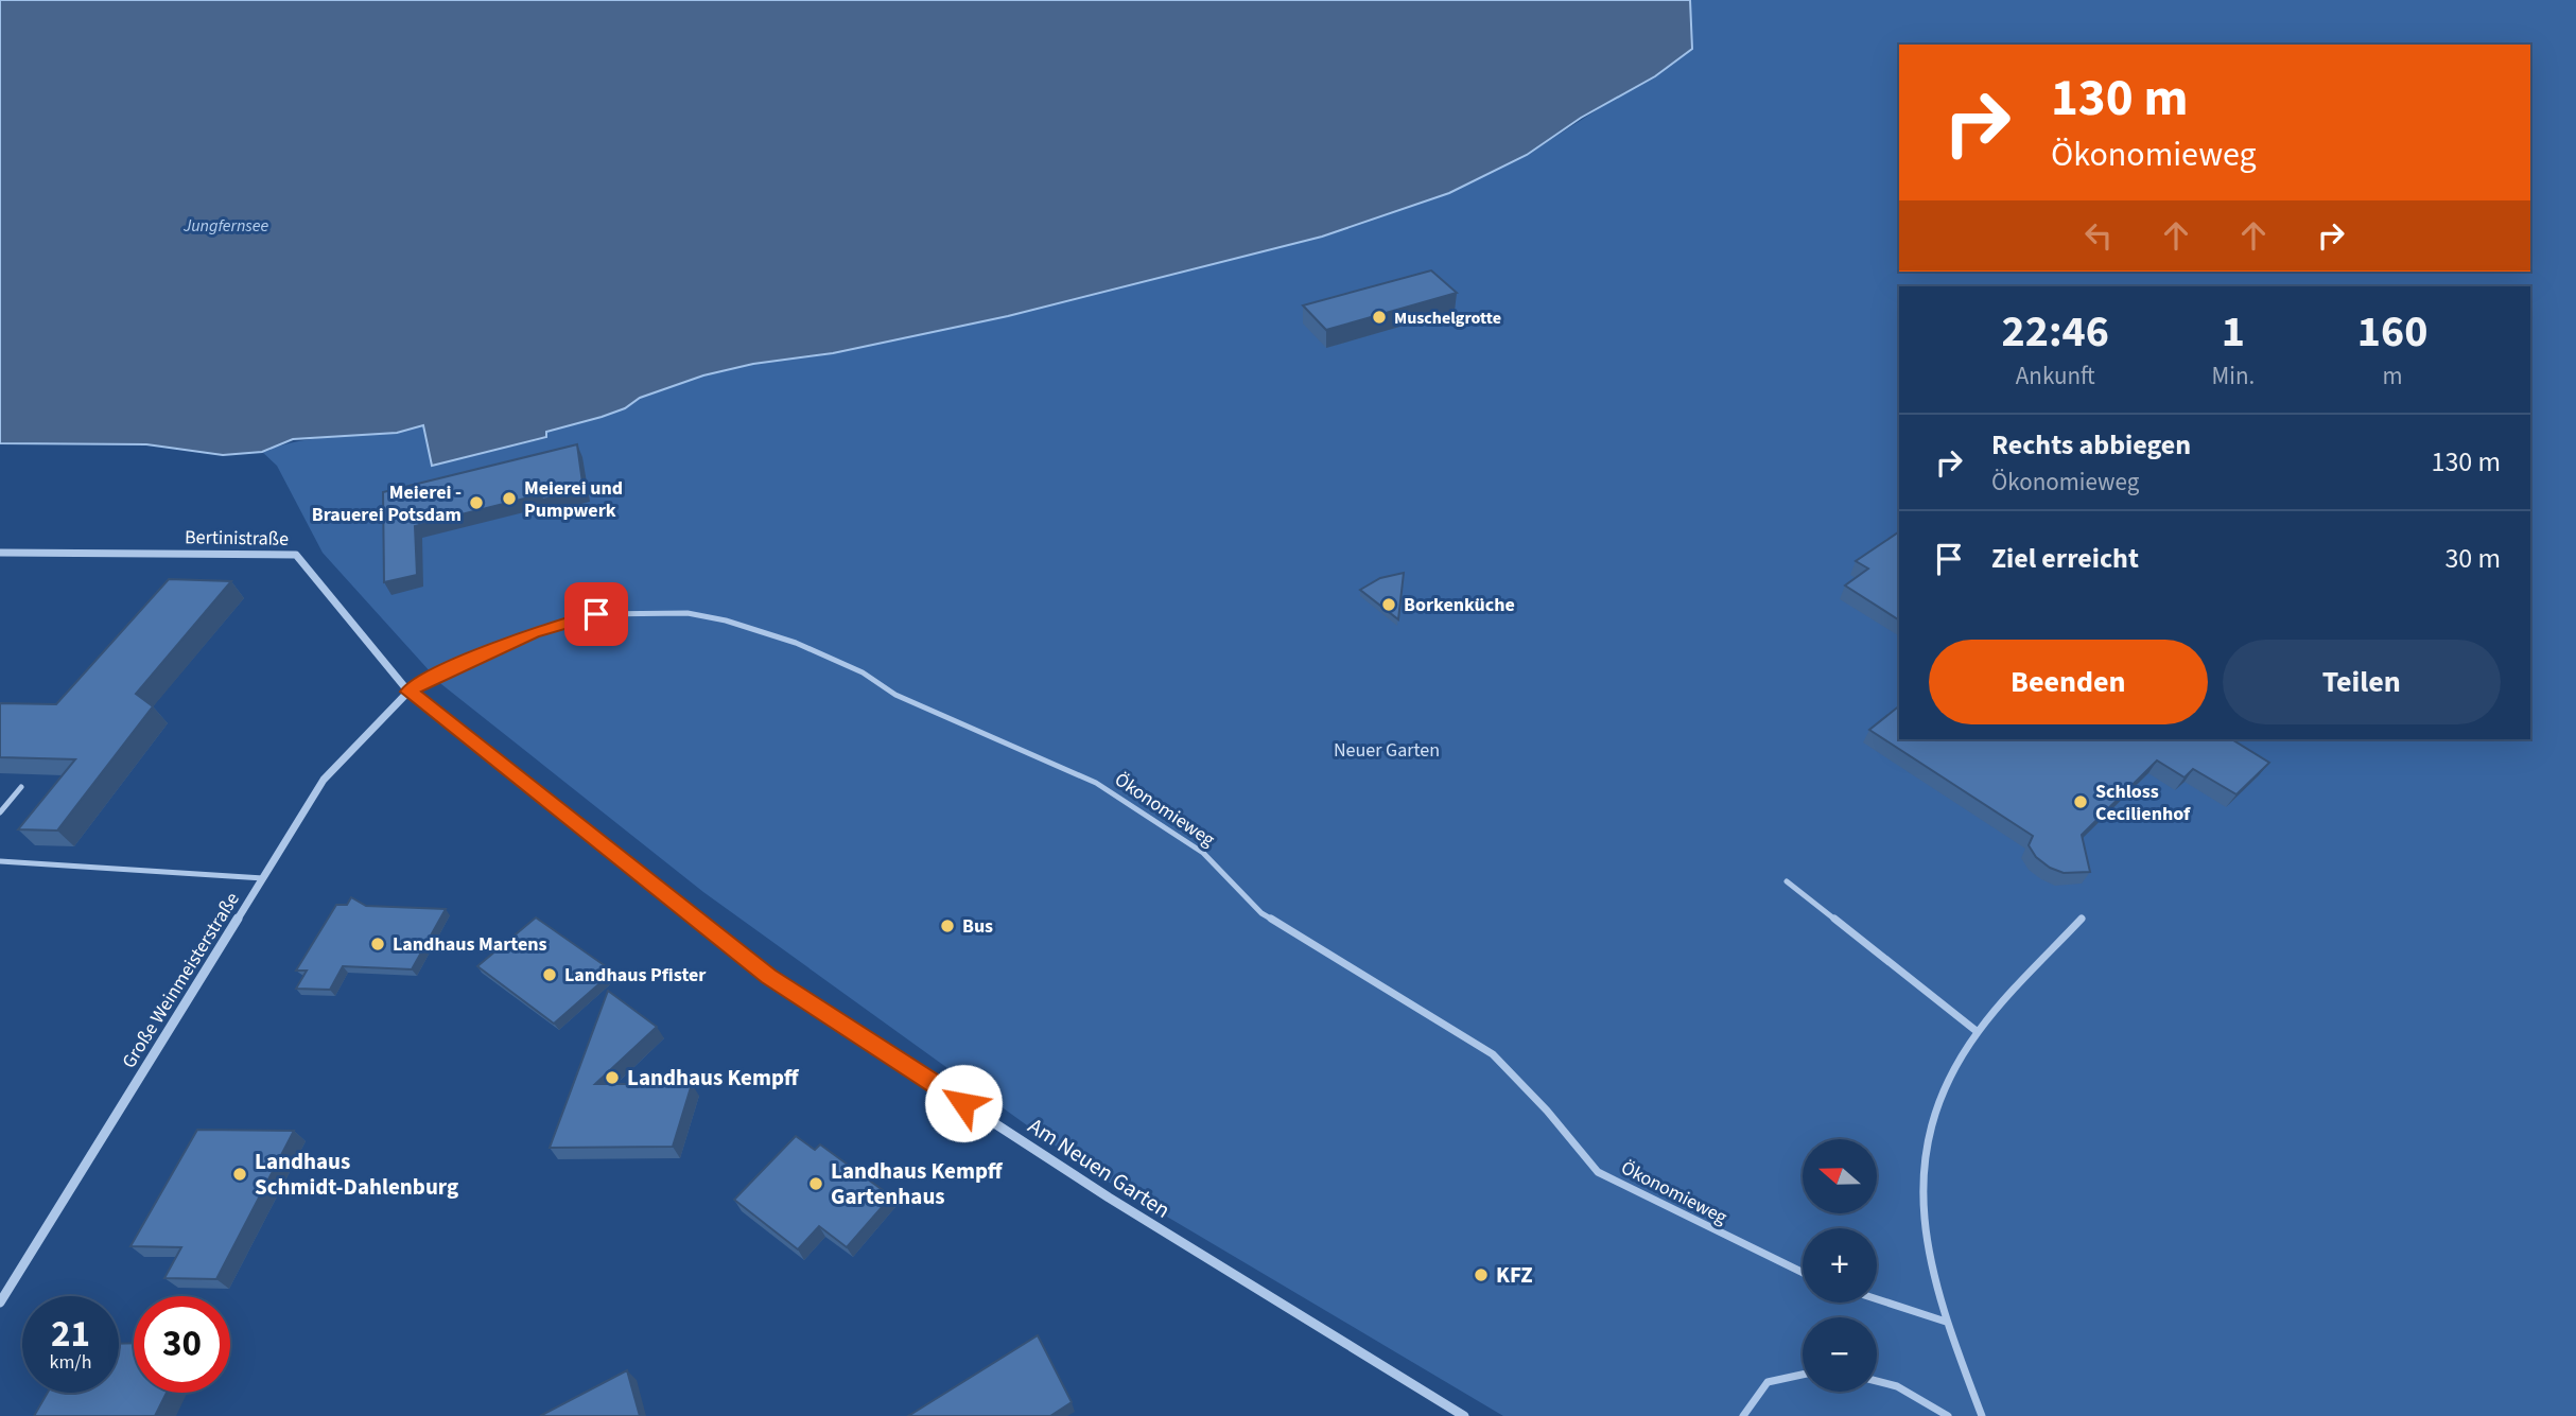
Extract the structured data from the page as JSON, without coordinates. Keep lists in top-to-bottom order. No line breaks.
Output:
{"streets":{"street":["Bertinistraße","Große Weinmeisterstraße","Am Neuen Garten"],"lane":["Ökonomieweg"]},"crossings":[["Bertinistraße","Ökonomieweg"],["Bertinistraße","Große Weinmeisterstraße"],["Bertinistraße","Am Neuen Garten"],["Ökonomieweg","Große Weinmeisterstraße"],["Ökonomieweg","Am Neuen Garten"],["Große Weinmeisterstraße","Am Neuen Garten"]],"water":["Jungfernsee"],"parks":["Neuer Garten"],"places":["Muschelgrotte","Meierei und Pumpwerk","Meierei - Brauerei Potsdam","Borkenküche","Schloss Cecilienhof","Bus","Landhaus Martens","Landhaus Pfister","Landhaus Kempff","Landhaus Schmidt-Dahlenburg","Landhaus Kempff Gartenhaus","KFZ"],"north":"left","page":{"turn":["130 m","Ökonomieweg"],"eta":["22:46","Ankunft","1","Min.","160","m"],"list":[{"name":"Rechts abbiegen","note":"Ökonomieweg","value":"130 m"},{"name":"Ziel erreicht","value":"30 m"}],"buttons":["Beenden","Teilen"],"map_buttons":["+","−"],"speed":"21 km/h","limit":"30"}}
